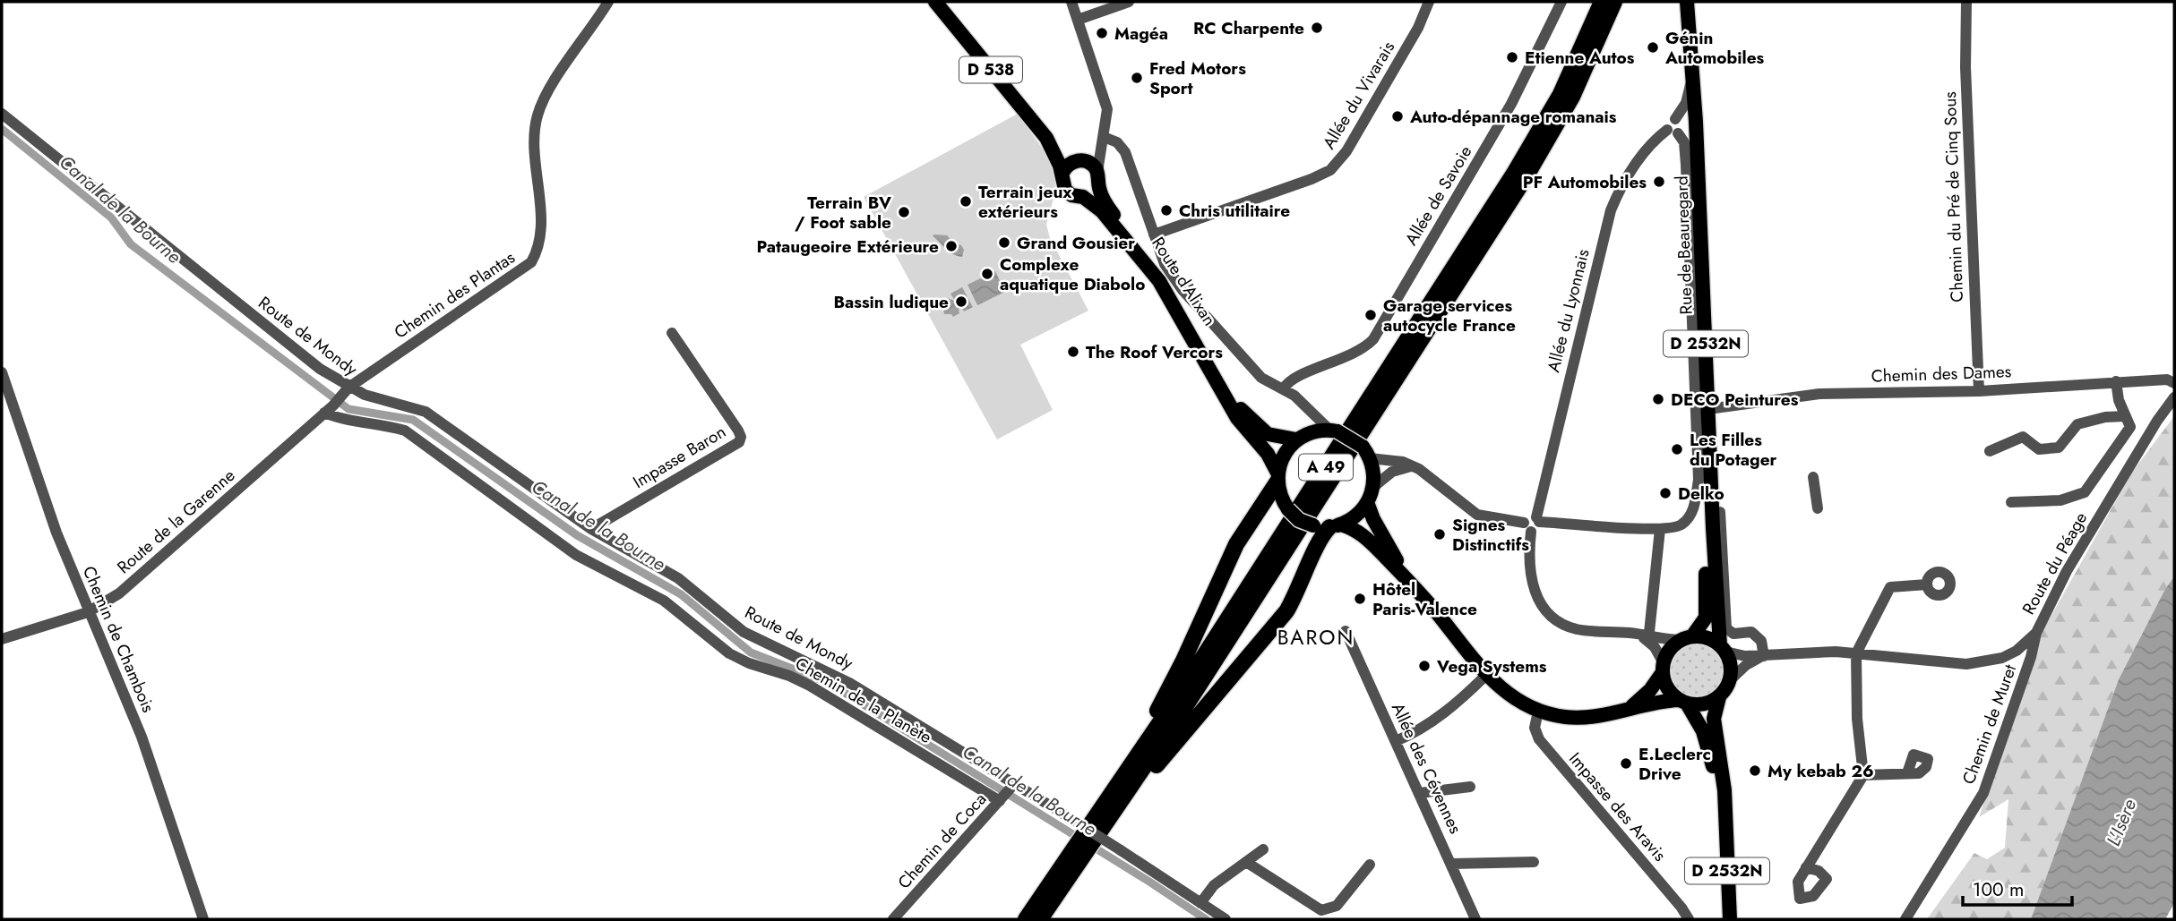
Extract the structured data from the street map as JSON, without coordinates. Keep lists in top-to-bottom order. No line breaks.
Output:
{"streets":{"highway":["A 49"],"main road":["D 538","Rue de Beauregard","Route d'Alixan","D 2532N"],"street":["Allée du Vivarais","Allée de Savoie","Chemin du Pré de Cinq Sous","Chemin des Plantas","Allée du Lyonnais","Route de Mondy","Chemin des Dames","Impasse Baron","Route de la Garenne","Route du Péage","Chemin de Chambois","Chemin de la Planète","Chemin de Muret","Allée des Cévennes","Impasse des Aravis","Chemin de Coca"]},"crossings":[["Chemin du Pré de Cinq Sous","Chemin des Dames"],["Rue de Beauregard","D 2532N"],["Rue de Beauregard","Chemin des Dames"],["Rue de Beauregard","Route du Péage"],["Chemin des Plantas","Route de Mondy"],["Chemin des Plantas","Route de la Garenne"],["Route de Mondy","Impasse Baron"],["Route de Mondy","Route de la Garenne"],["Route de Mondy","Chemin de la Planète"],["Route de Mondy","Chemin de Coca"],["D 2532N","Route du Péage"],["Route de la Garenne","Chemin de Chambois"],["Route de la Garenne","Chemin de la Planète"],["Route du Péage","Chemin de Muret"],["Chemin de la Planète","Chemin de Coca"]],"districts":["BARON"],"water":["Canal de la Bourne","L'Isère"],"places":["RC Charpente","Magéa","Génin Automobiles","Etienne Autos","Fred Motors Sport","Auto-dépannage romanais","PF Automobiles","Terrain jeux extérieurs","Chris utilitaire","Terrain BV / Foot sable","Grand Gousier","Pataugeoire Extérieure","Complexe aquatique Diabolo","Bassin ludique","Garage services autocycle France","The Roof Vercors","DECO Peintures","Les Filles du Potager","Delko","Signes Distinctifs","Hôtel Paris-Valence","Vega Systems","E.Leclerc Drive","My kebab 26"],"scale_bar":"100 m"}
